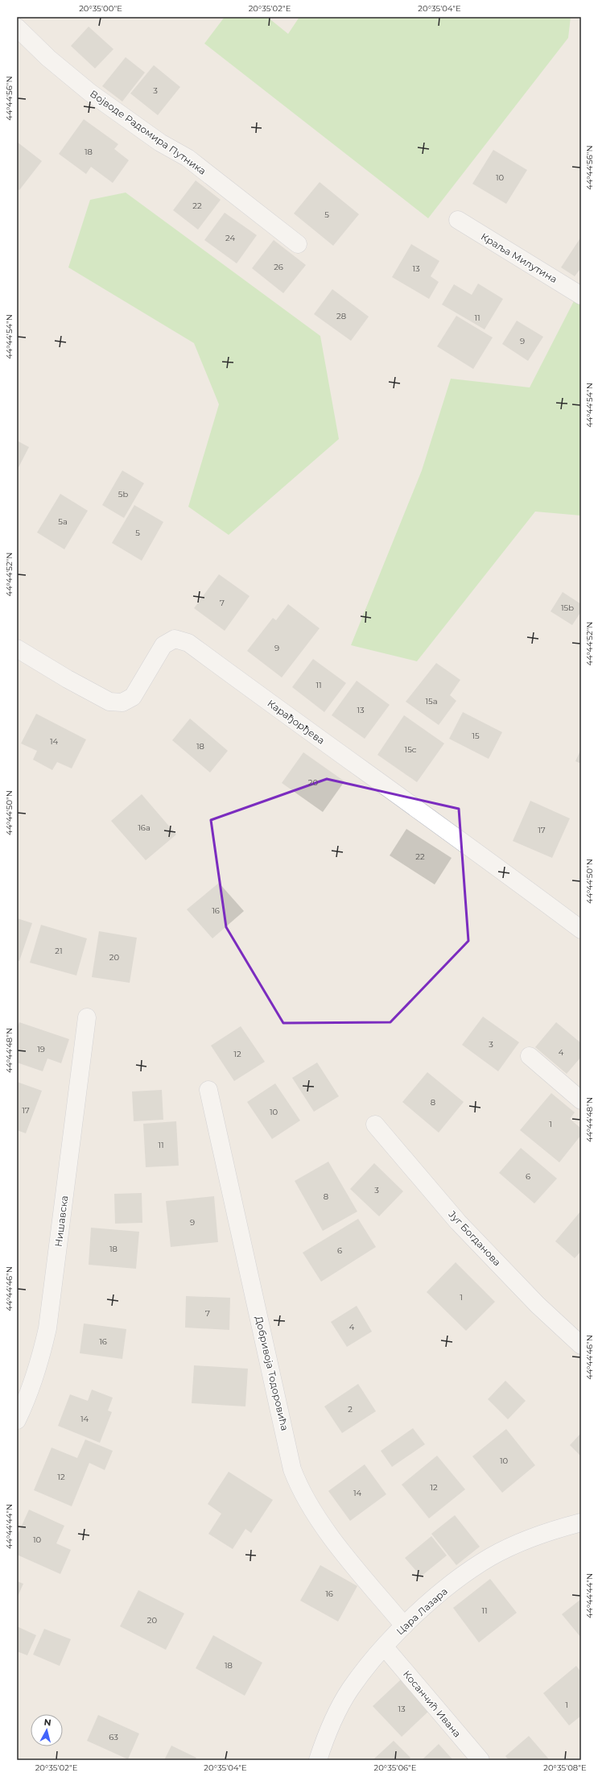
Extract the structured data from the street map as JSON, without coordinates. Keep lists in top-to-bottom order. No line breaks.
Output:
{"streets":{"street":["Војводе Радомира Путника","Краља Милутина","Карађорђева","Нишавска","Југ Богданова","Добривоја Тодоровића","Цара Лазара","Косанчић Ивана"]},"crossings":[["Добривоја Тодоровића","Цара Лазара"],["Цара Лазара","Косанчић Ивана"]],"house_numbers":["3","18","10","22","5","24","26","13","28","11","9","5b","5a","5","7","15b","9","11","15a","13","15","14","18","15c","20","16a","17","22","16","21","20","3","19","4","12","8","17","10","1","11","6","3","8","9","18","6","1","7","4","16","2","14","10","12","12","14","10","16","11","20","18","1","13","63"],"north":"top","coordinates":["20°35'00\"E","20°35'02\"E","20°35'04\"E","44°44'56\"N","44°44'54\"N","44°44'52\"N","44°44'50\"N","44°44'48\"N","44°44'46\"N","44°44'44\"N","20°35'06\"E","20°35'08\"E"]}
